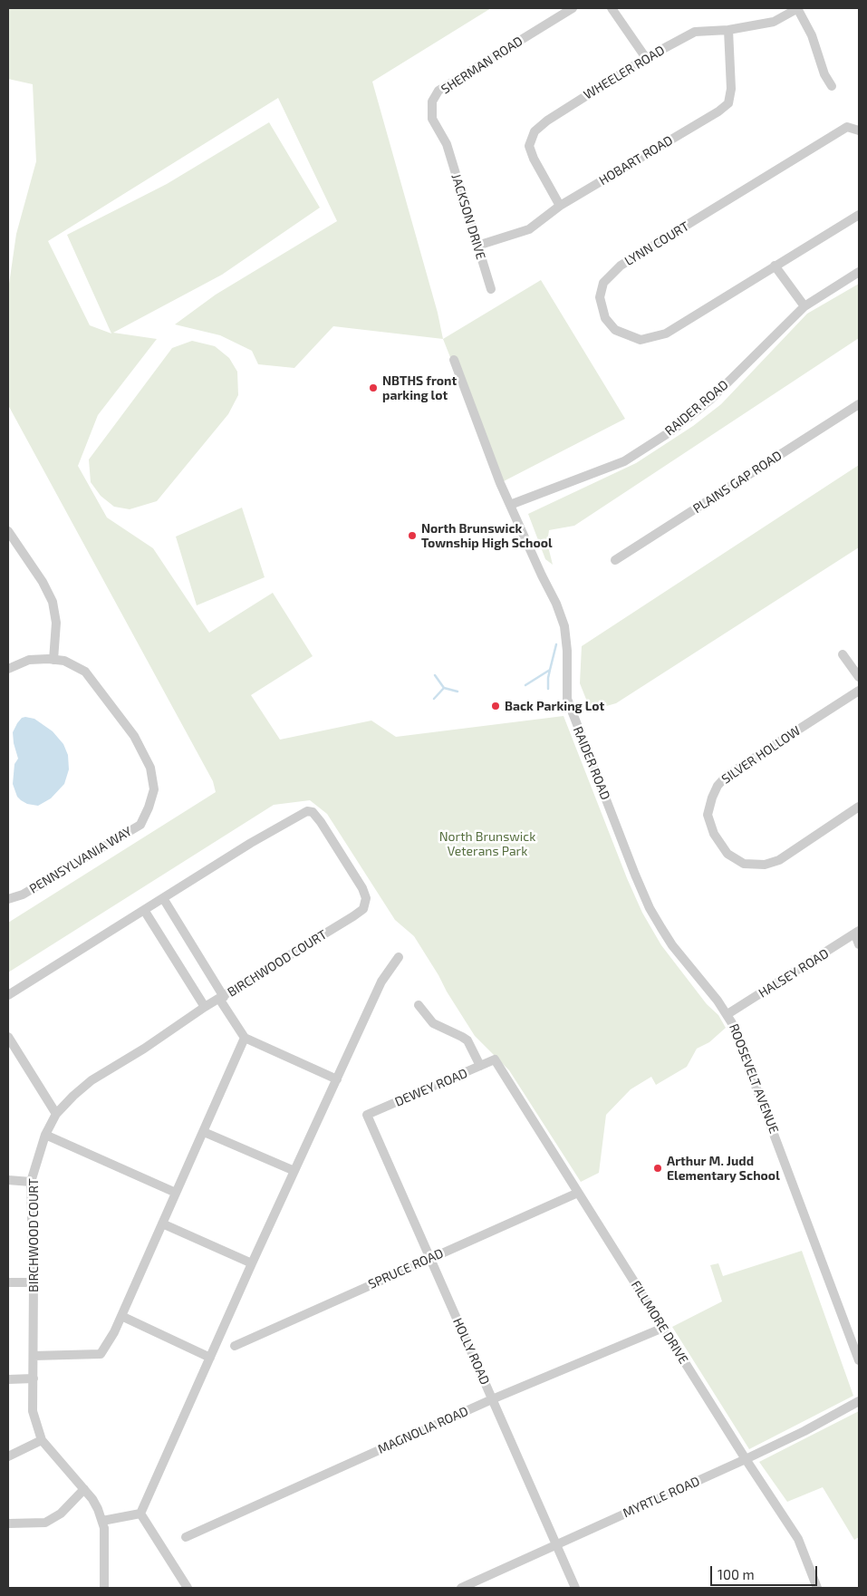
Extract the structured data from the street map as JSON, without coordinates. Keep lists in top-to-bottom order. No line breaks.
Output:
{"streets":{"street":["SHERMAN ROAD","WHEELER ROAD","HOBART ROAD","JACKSON DRIVE","LYNN COURT","RAIDER ROAD","PLAINS GAP ROAD","SILVER HOLLOW","PENNSYLVANIA WAY","BIRCHWOOD COURT","HALSEY ROAD","ROOSEVELT AVENUE","DEWEY ROAD","SPRUCE ROAD","FILLMORE DRIVE","HOLLY ROAD","MAGNOLIA ROAD","MYRTLE ROAD"]},"crossings":[["SHERMAN ROAD","JACKSON DRIVE"],["WHEELER ROAD","HOBART ROAD"],["HOBART ROAD","JACKSON DRIVE"],["RAIDER ROAD","ROOSEVELT AVENUE"],["HALSEY ROAD","ROOSEVELT AVENUE"],["DEWEY ROAD","FILLMORE DRIVE"],["DEWEY ROAD","HOLLY ROAD"],["SPRUCE ROAD","FILLMORE DRIVE"],["SPRUCE ROAD","HOLLY ROAD"],["FILLMORE DRIVE","MAGNOLIA ROAD"],["FILLMORE DRIVE","MYRTLE ROAD"],["HOLLY ROAD","MAGNOLIA ROAD"],["HOLLY ROAD","MYRTLE ROAD"]],"parks":["North Brunswick Veterans Park"],"places":["NBTHS front parking lot","North Brunswick Township High School","Back Parking Lot","Arthur M. Judd Elementary School"],"scale_bar":"100 m"}
